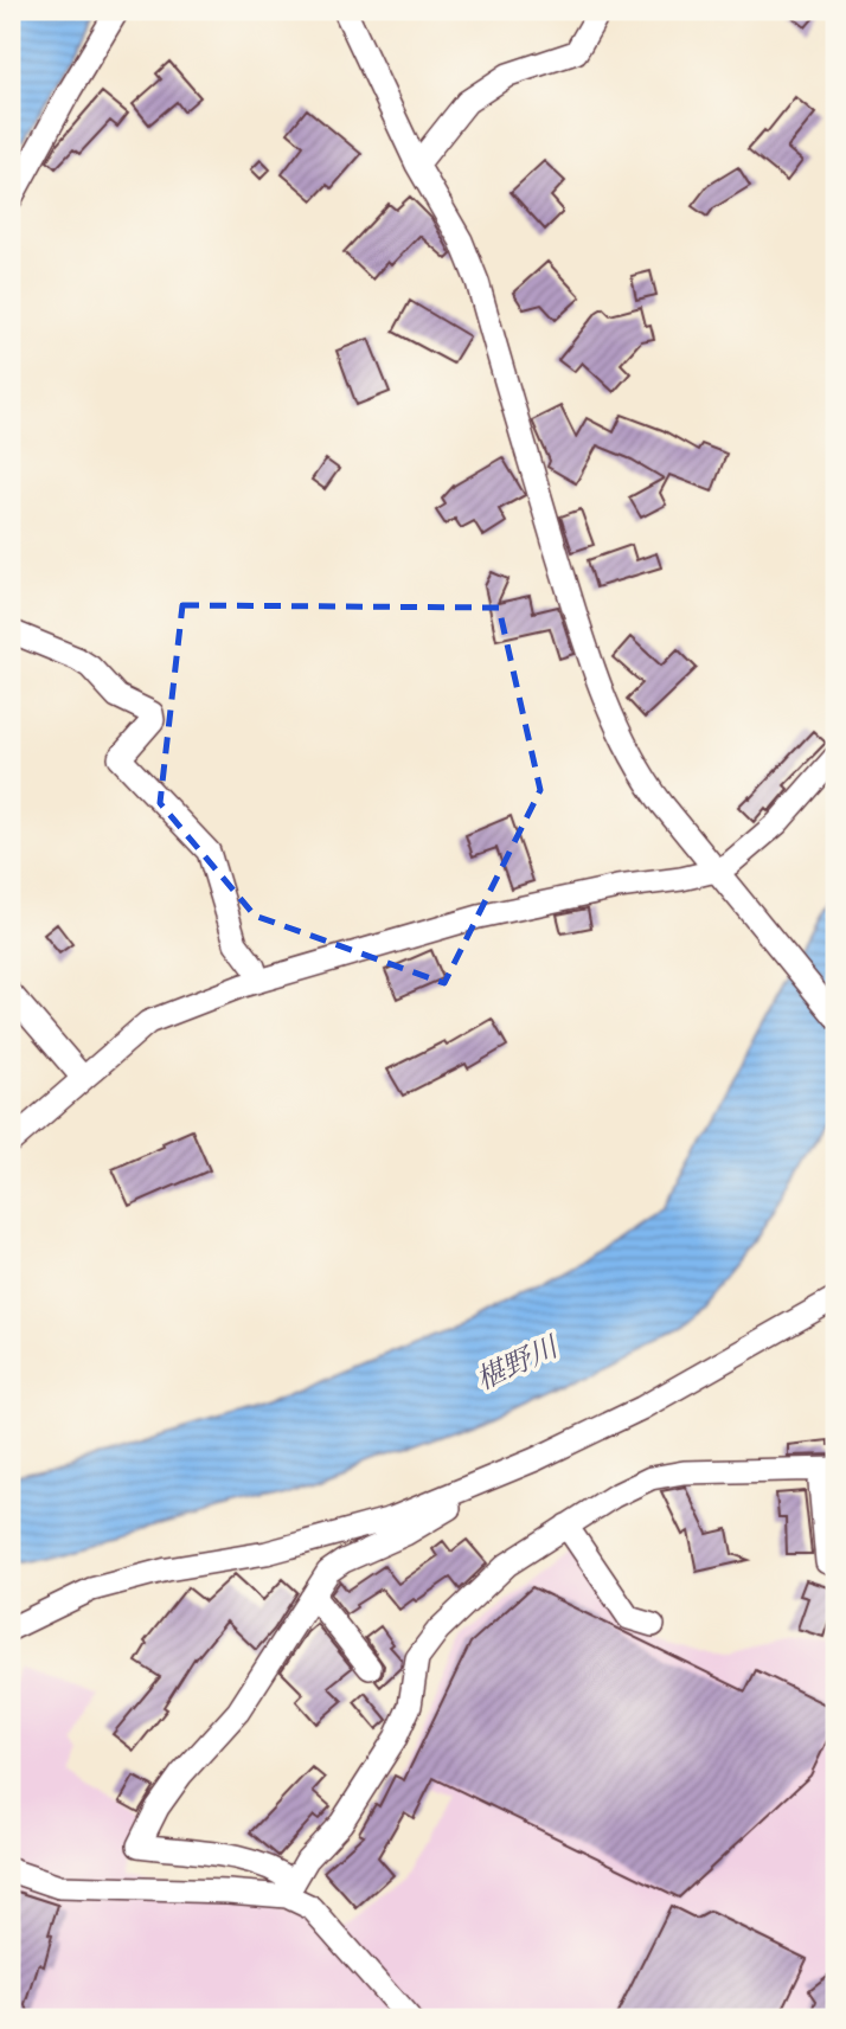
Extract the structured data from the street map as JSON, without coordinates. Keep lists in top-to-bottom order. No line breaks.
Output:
{"water":["椹野川"]}
